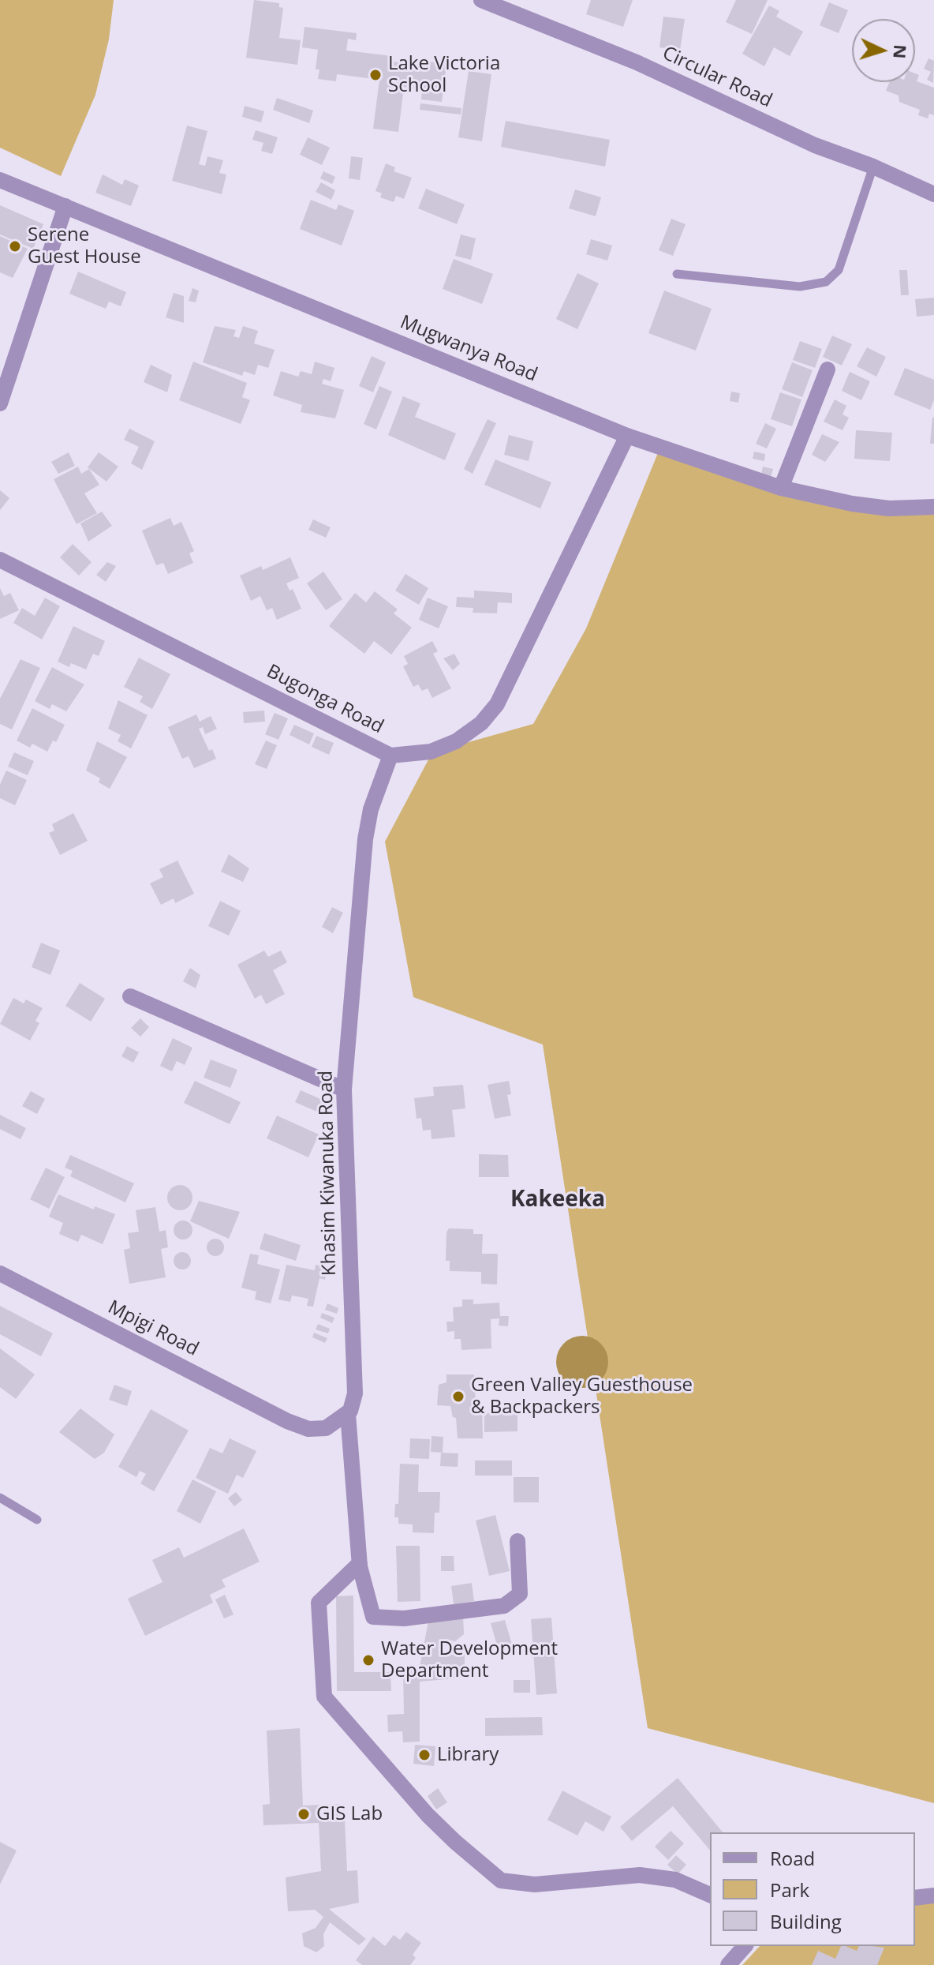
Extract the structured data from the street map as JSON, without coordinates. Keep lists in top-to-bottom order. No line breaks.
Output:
{"streets":{"street":["Circular Road","Mugwanya Road","Bugonga Road","Khasim Kiwanuka Road","Mpigi Road"]},"crossings":[["Mugwanya Road","Bugonga Road"],["Bugonga Road","Khasim Kiwanuka Road"],["Khasim Kiwanuka Road","Mpigi Road"]],"districts":["Kakeeka"],"places":["Lake Victoria School","Serene Guest House","Green Valley Guesthouse & Backpackers","Water Development Department","Library","GIS Lab"],"legend":["Road","Park","Building"],"north":"right"}
